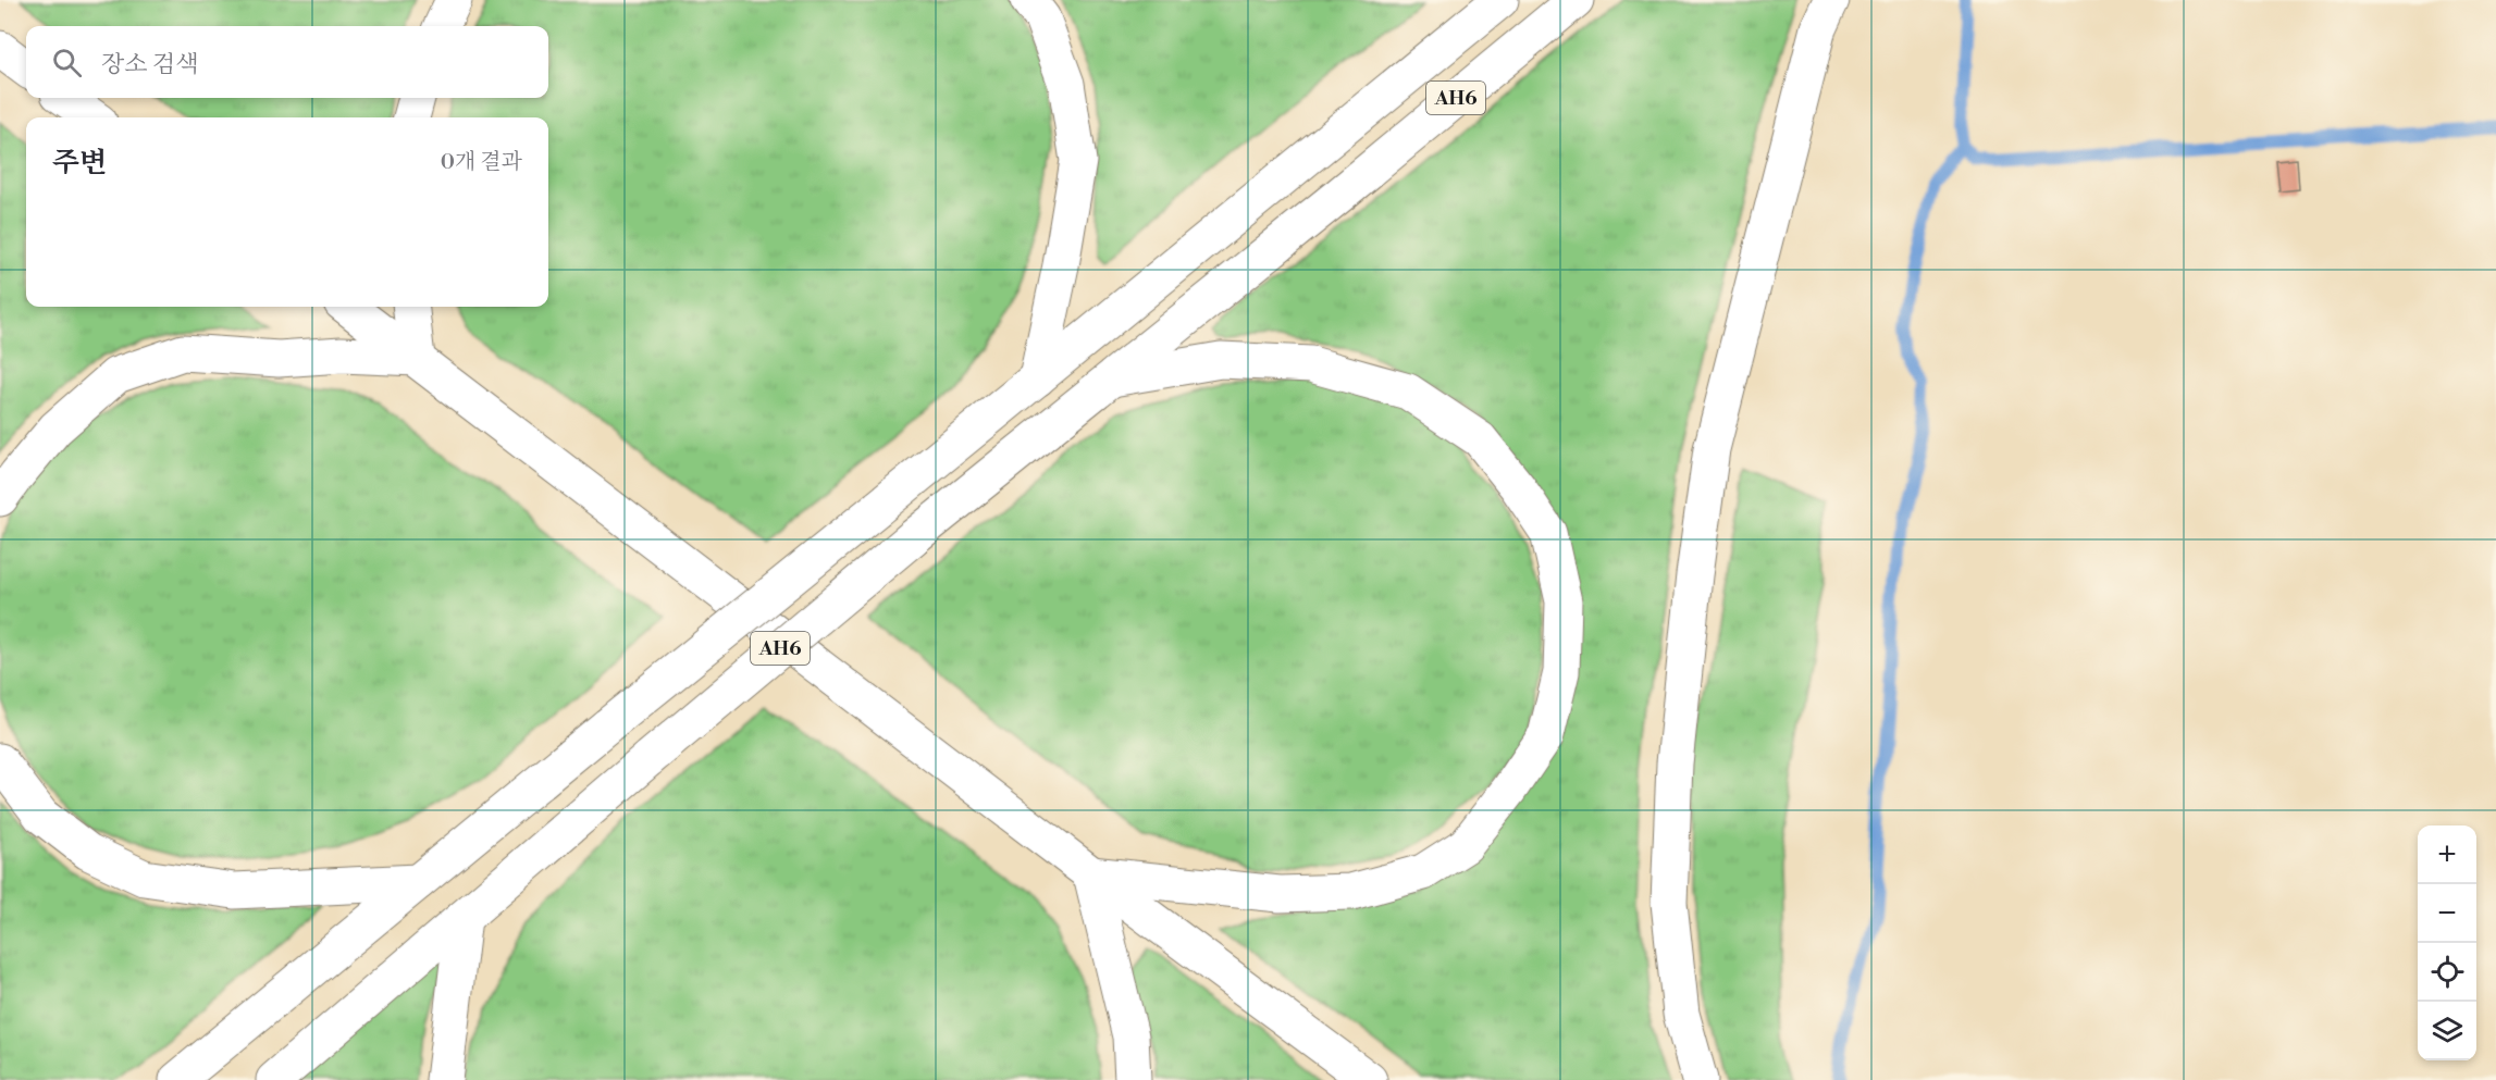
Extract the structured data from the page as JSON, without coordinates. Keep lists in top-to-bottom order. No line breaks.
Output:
{"streets":{"main road":["AH6"]},"page":{"search":"장소 검색","heading":["주변","0개 결과"],"map_buttons":["+","−"]}}
